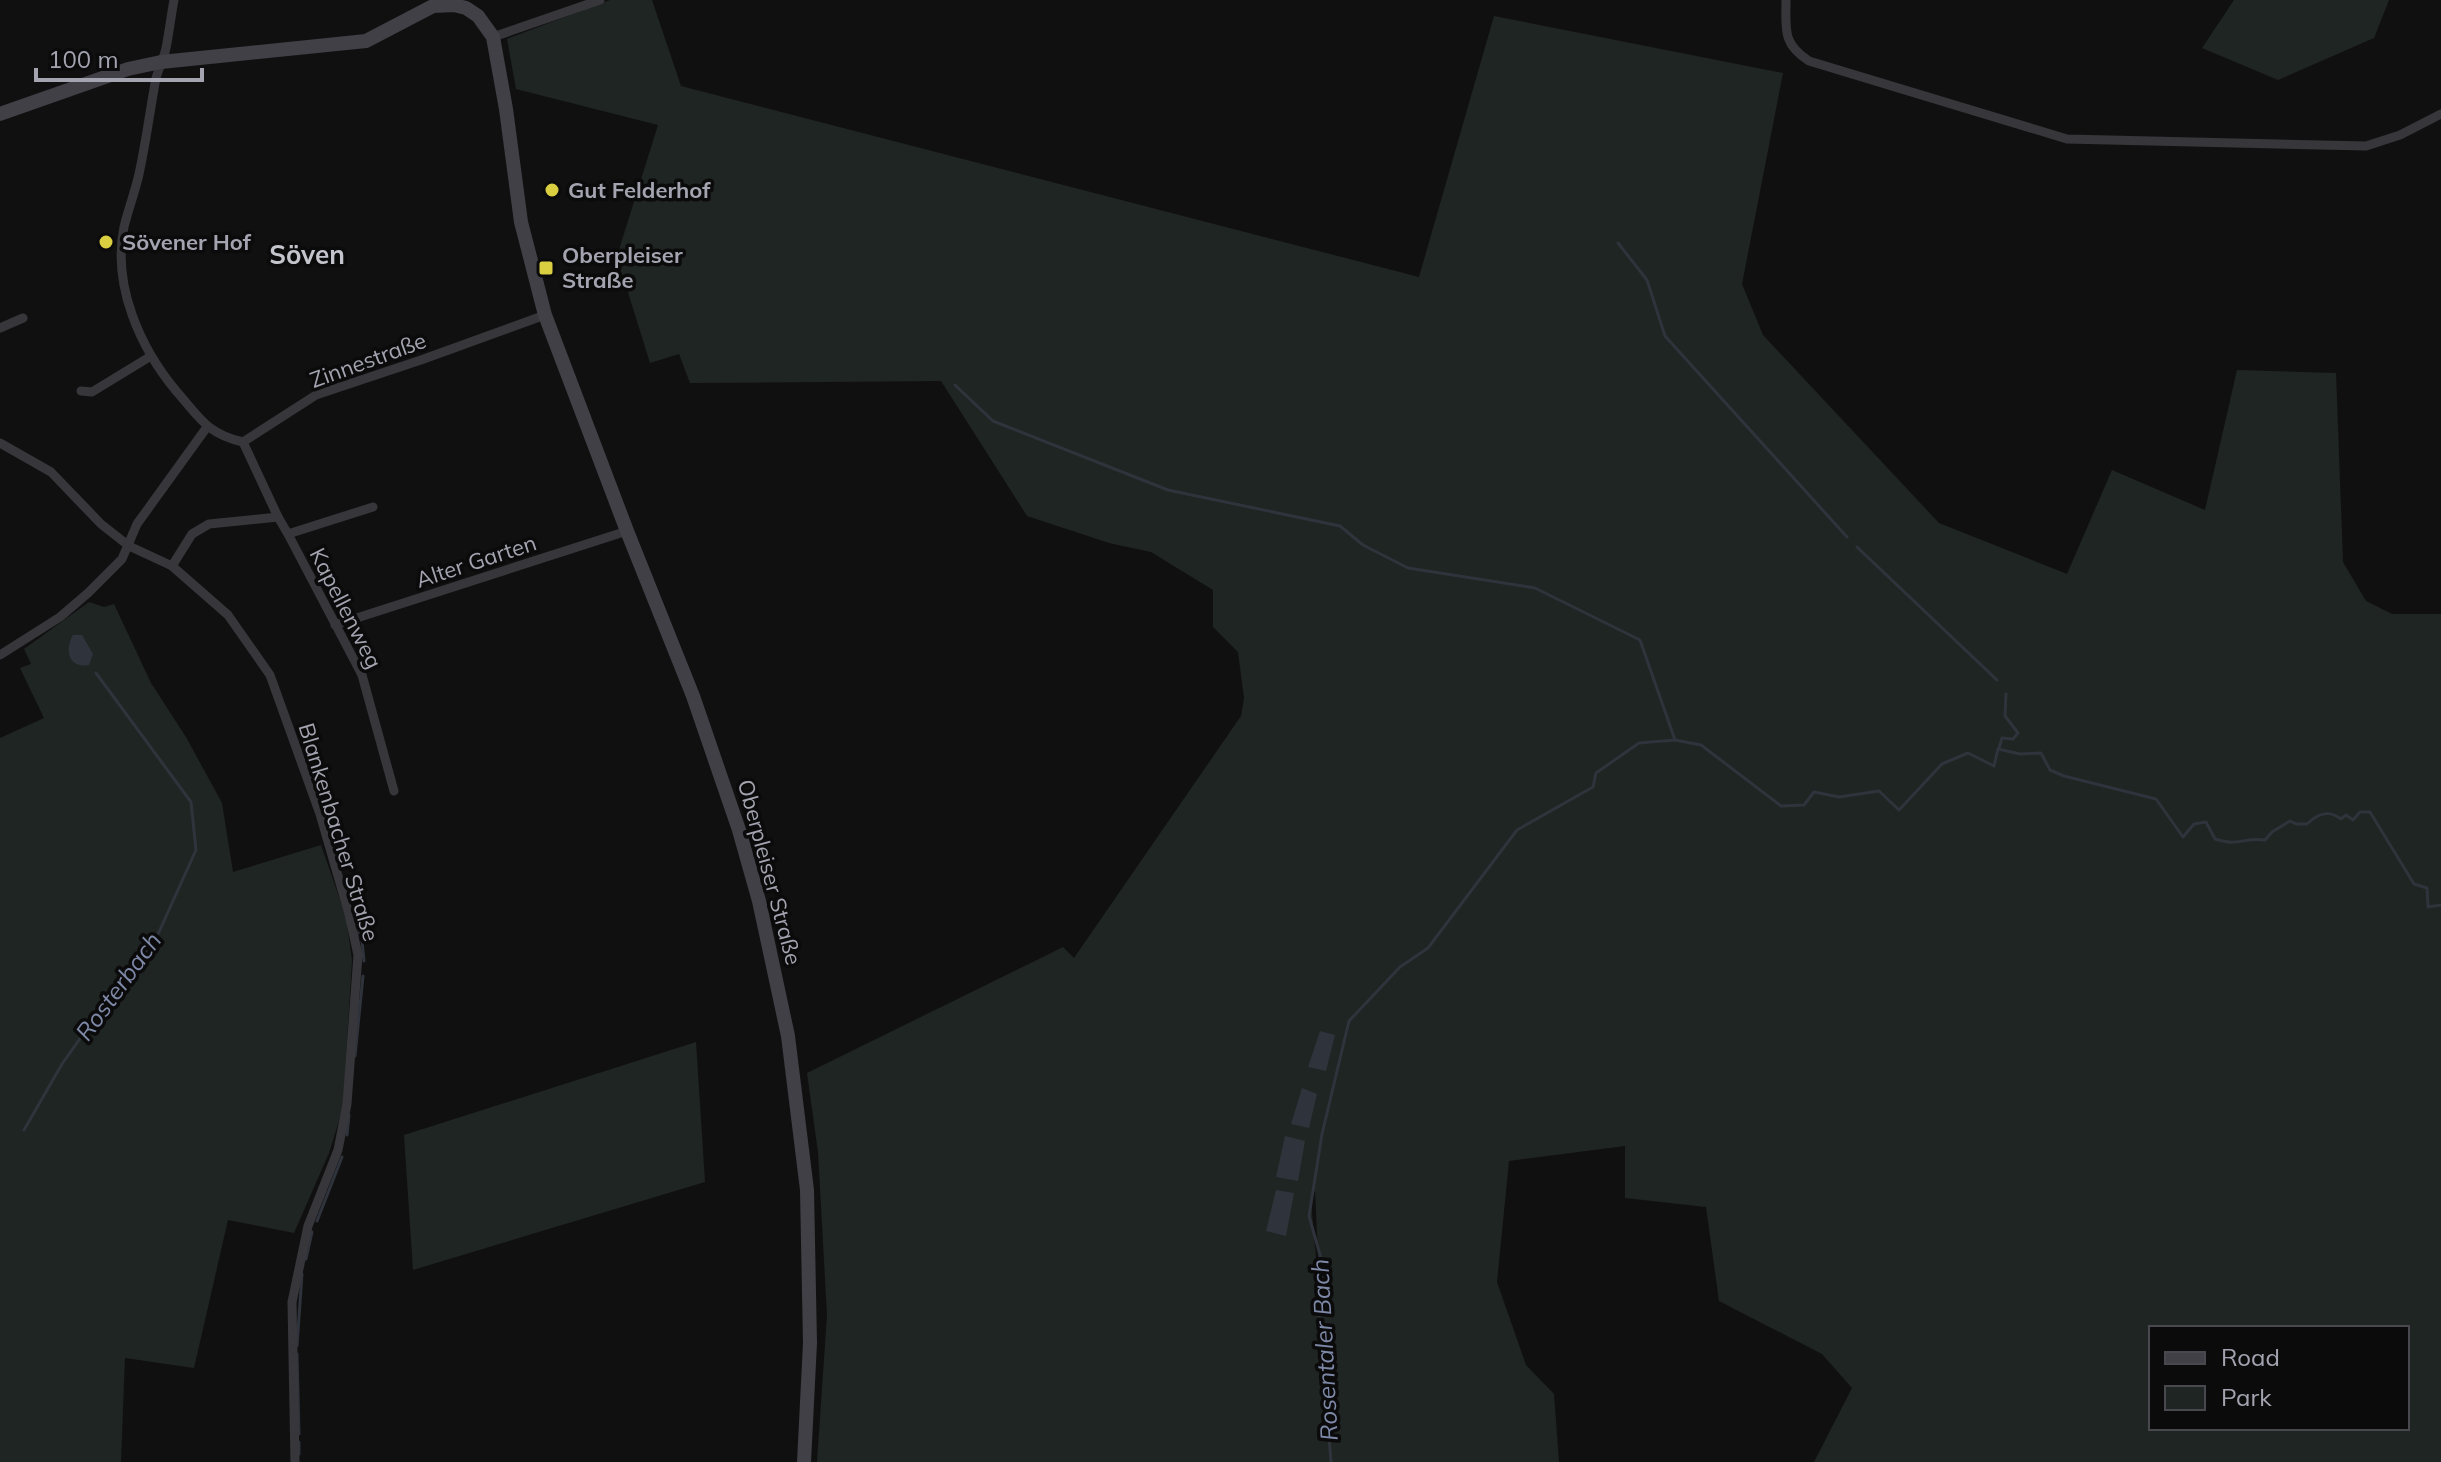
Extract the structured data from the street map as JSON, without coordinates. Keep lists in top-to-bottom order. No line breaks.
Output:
{"streets":{"main road":["Oberpleiser Straße"],"street":["Zinnestraße","Alter Garten","Kapellenweg","Blankenbacher Straße"]},"crossings":[["Zinnestraße","Kapellenweg"],["Zinnestraße","Oberpleiser Straße"],["Alter Garten","Kapellenweg"],["Alter Garten","Oberpleiser Straße"]],"districts":["Söven"],"water":["Rosterbach","Rosentaler Bach"],"places":{"other":["Gut Felderhof","Sövener Hof"],"transit":["Oberpleiser Straße"]},"legend":["Road","Park"],"scale_bar":"100 m"}
